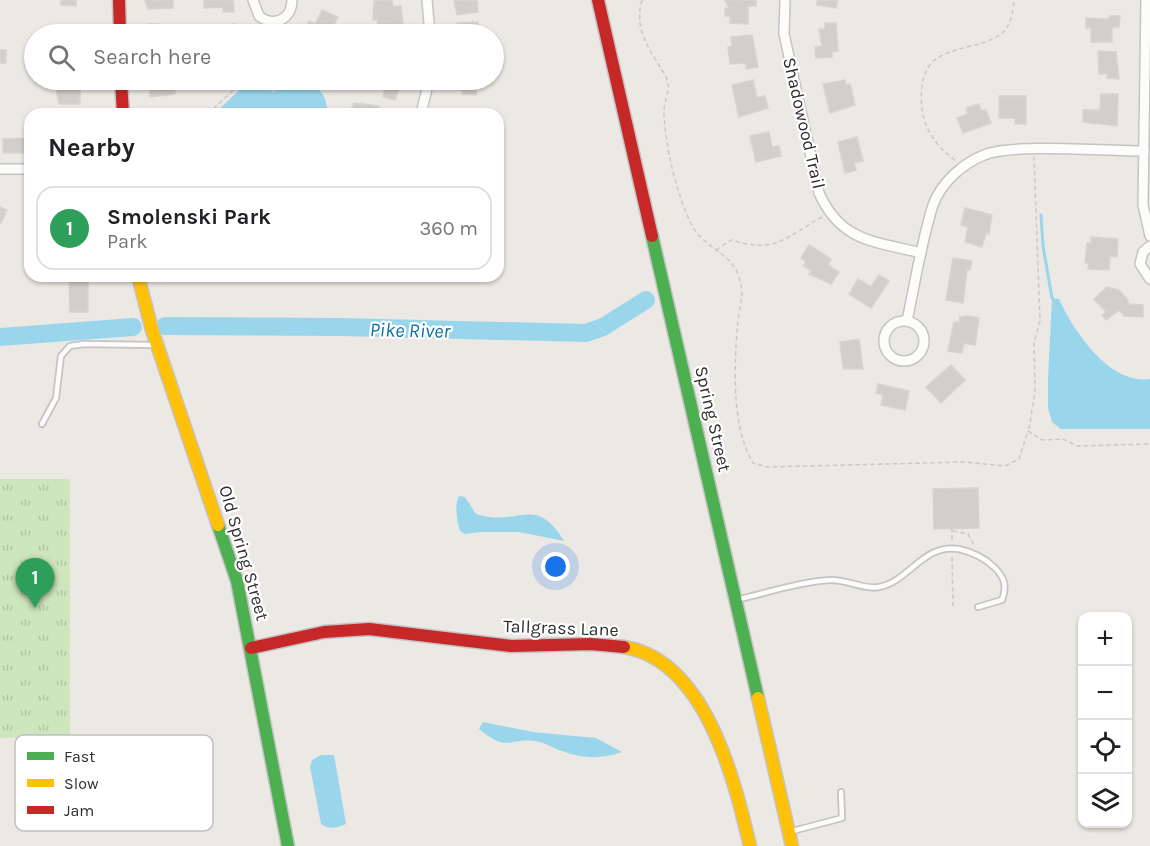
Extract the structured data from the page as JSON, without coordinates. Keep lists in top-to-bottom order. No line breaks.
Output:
{"streets":{"street":["Shadowood Trail","Spring Street","Old Spring Street","Tallgrass Lane"]},"crossings":[["Old Spring Street","Tallgrass Lane"]],"water":["Pike River"],"legend":["Fast","Slow","Jam"],"page":{"search":"Search here","heading":"Nearby","list":[{"mark":"1","name":"Smolenski Park","note":"Park","value":"360 m"}],"pins":"1","map_buttons":["+","−"]}}
